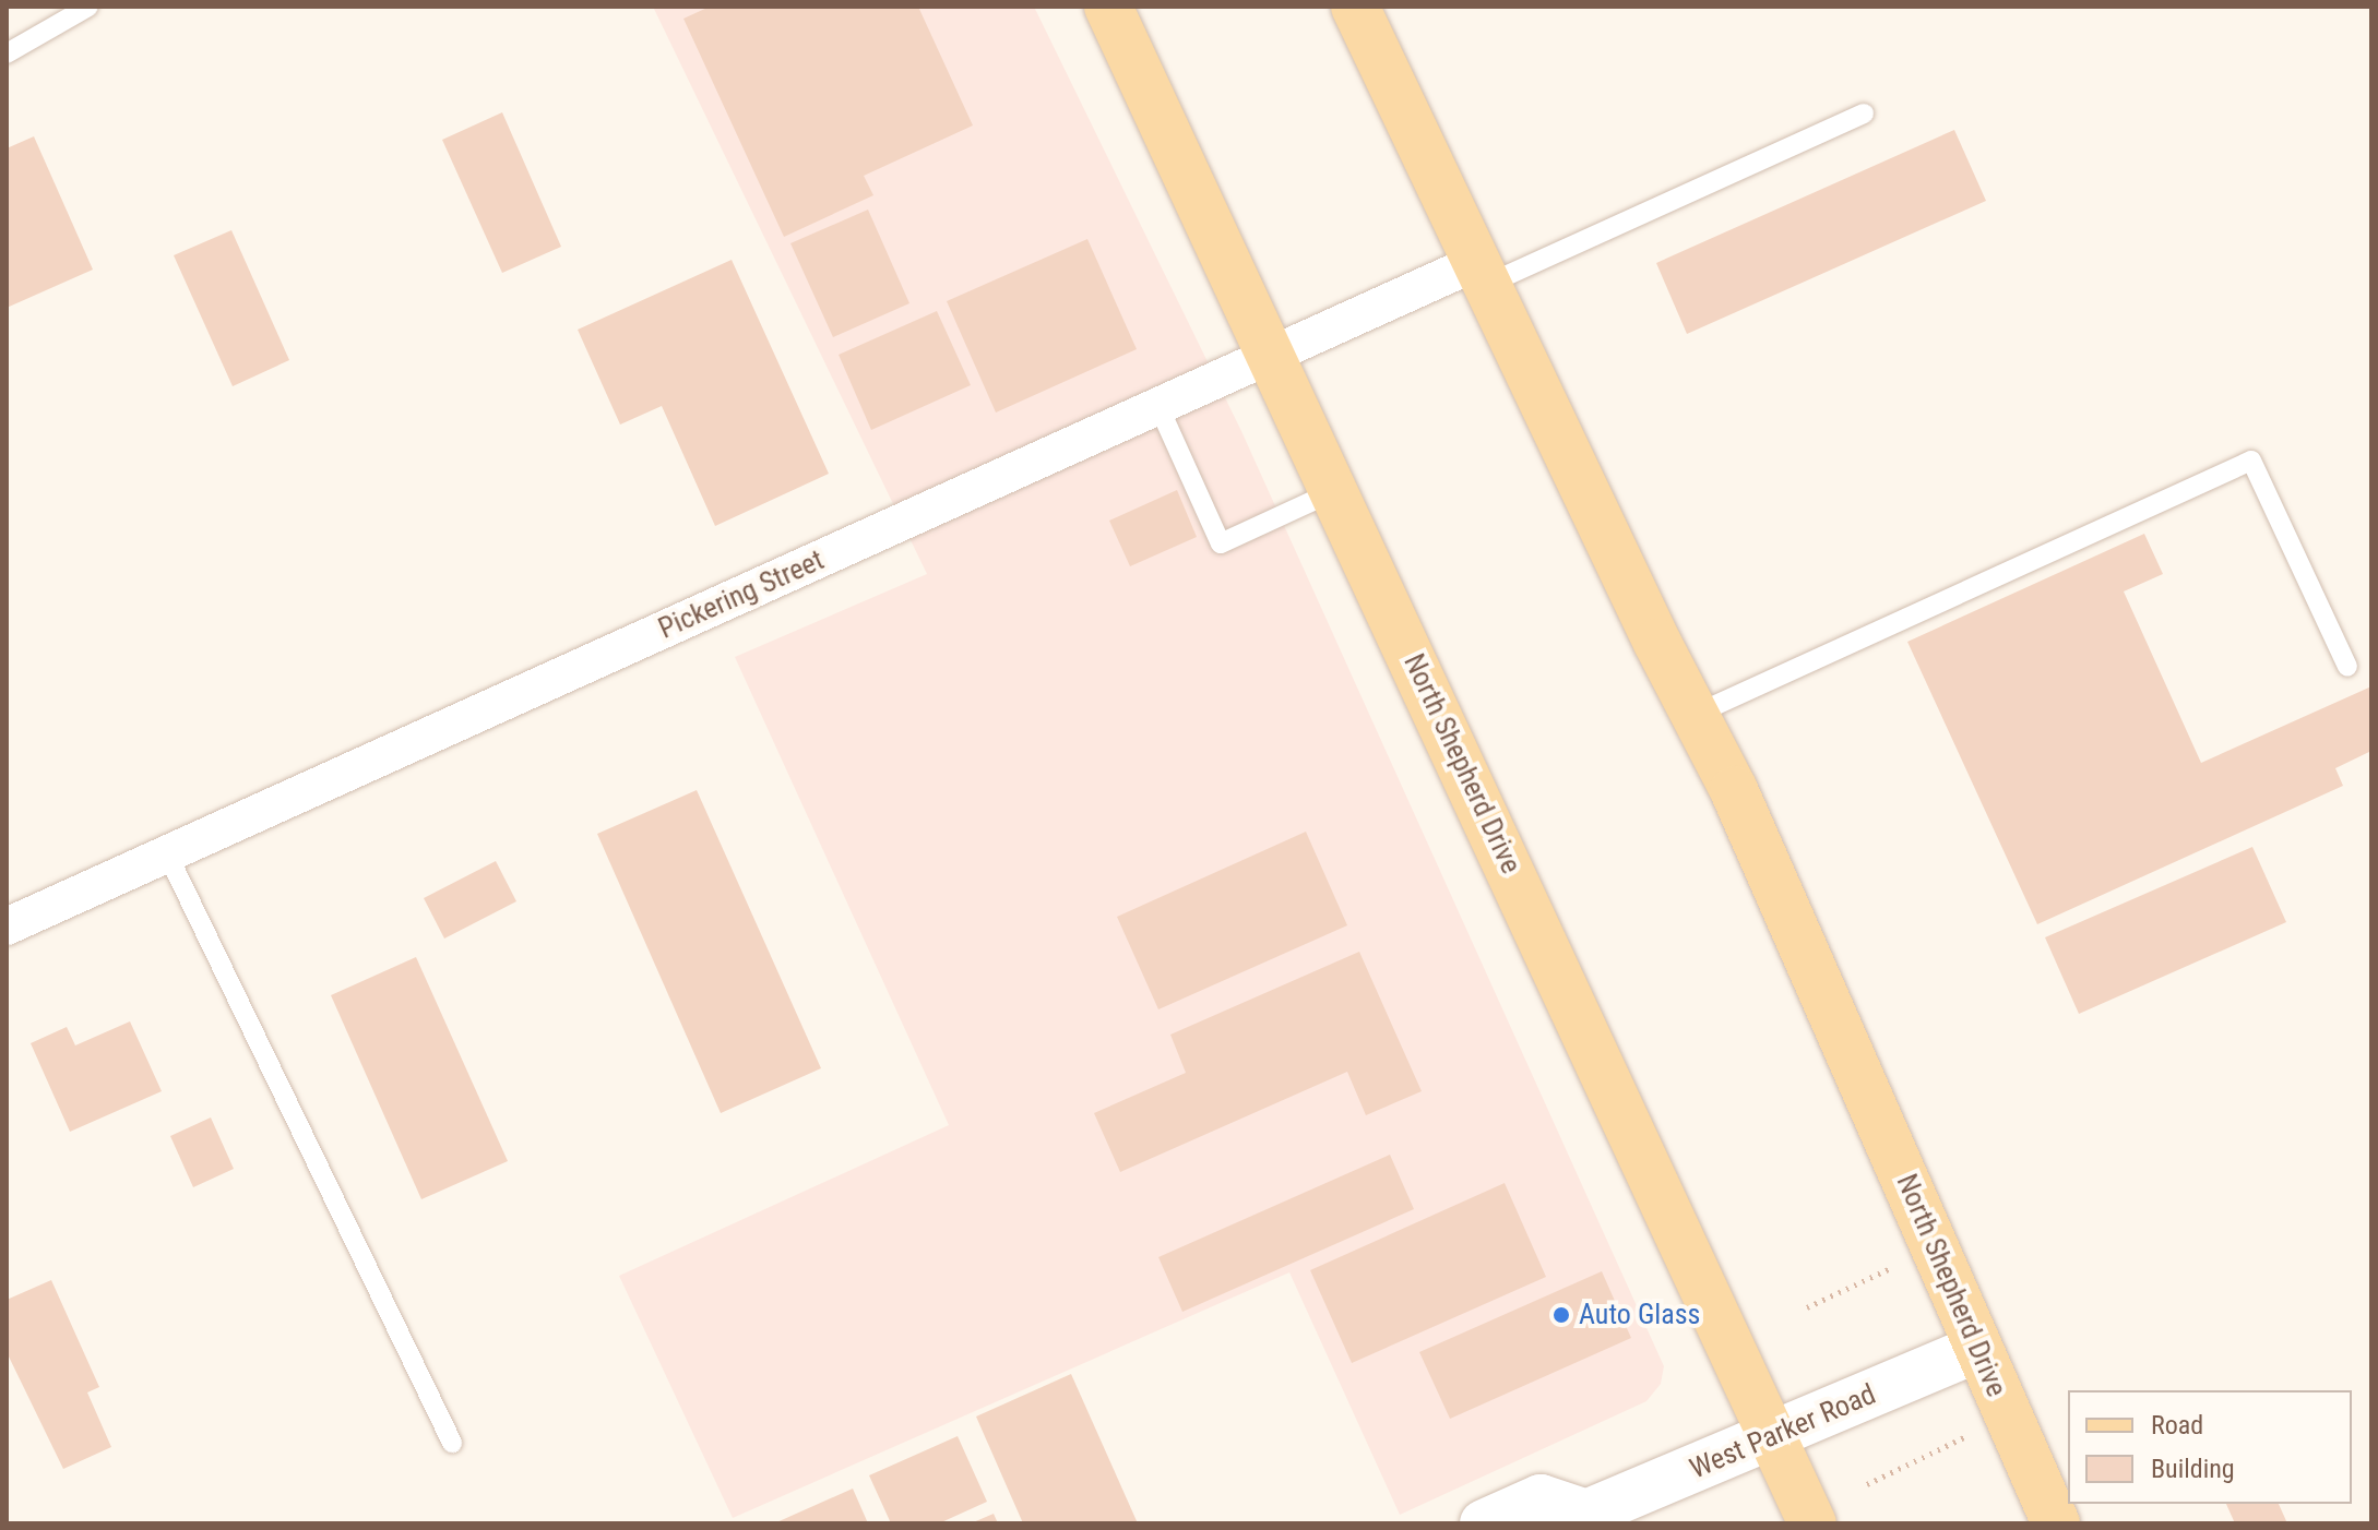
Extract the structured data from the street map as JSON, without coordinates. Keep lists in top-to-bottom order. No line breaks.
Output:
{"streets":{"main road":["North Shepherd Drive","West Parker Road"],"street":["Pickering Street"]},"crossings":[["Pickering Street","North Shepherd Drive"],["North Shepherd Drive","West Parker Road"]],"places":["Auto Glass"],"legend":["Road","Building"]}
